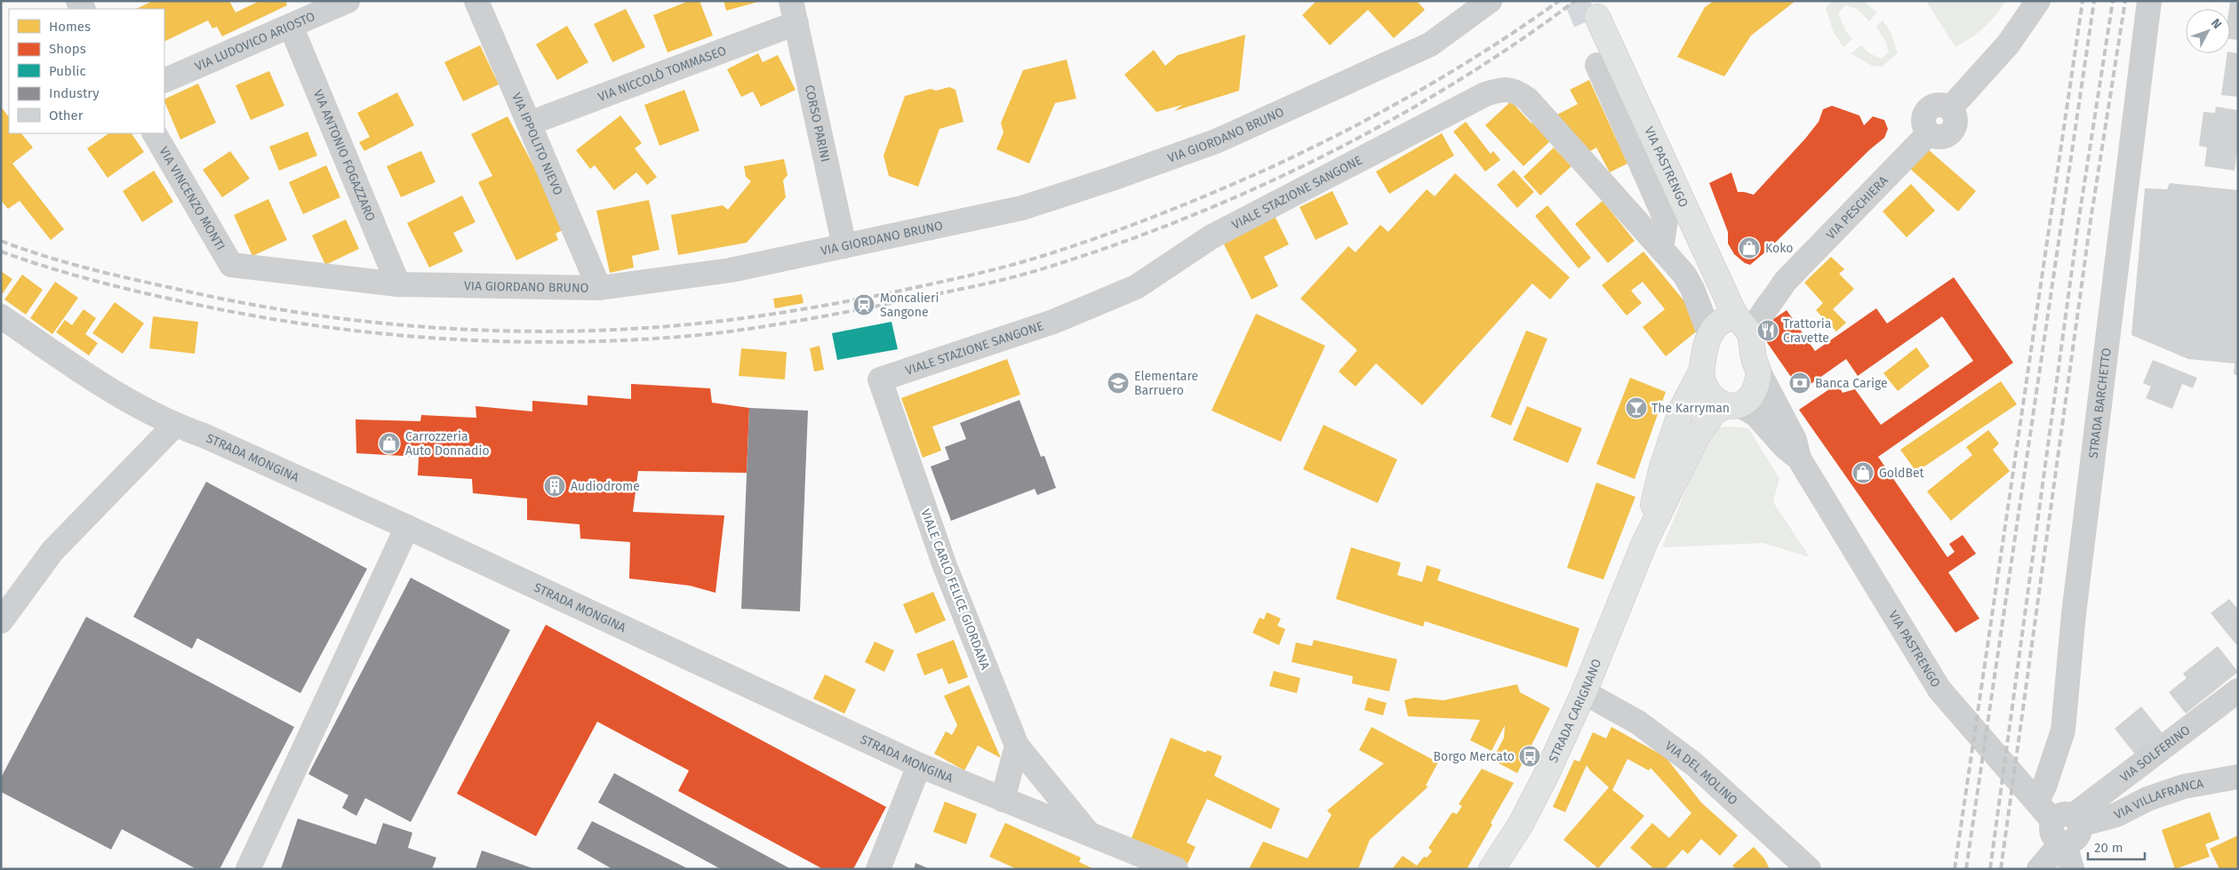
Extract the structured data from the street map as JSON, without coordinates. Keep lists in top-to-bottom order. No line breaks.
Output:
{"streets":{"main road":["VIA PASTRENGO","STRADA CARIGNANO"],"street":["VIA LUDOVICO ARIOSTO","VIA NICCOLÒ TOMMASEO","CORSO PARINI","VIA GIORDANO BRUNO","VIA IPPOLITO NIEVO","VIA ANTONIO FOGAZZARO","VIALE STAZIONE SANGONE","VIA VINCENZO MONTI","VIA PESCHIERA","STRADA BARCHETTO","STRADA MONGINA","VIALE CARLO FELICE GIORDANA","VIA SOLFERINO","VIA DEL MOLINO","VIA VILLAFRANCA"]},"crossings":[["VIA LUDOVICO ARIOSTO","VIA ANTONIO FOGAZZARO"],["VIA NICCOLÒ TOMMASEO","CORSO PARINI"],["VIA NICCOLÒ TOMMASEO","VIA IPPOLITO NIEVO"],["CORSO PARINI","VIA GIORDANO BRUNO"],["VIA GIORDANO BRUNO","VIA IPPOLITO NIEVO"],["VIA GIORDANO BRUNO","VIA ANTONIO FOGAZZARO"],["VIA GIORDANO BRUNO","VIA VINCENZO MONTI"],["VIA PASTRENGO","VIALE STAZIONE SANGONE"],["VIA PASTRENGO","VIA PESCHIERA"],["VIA PASTRENGO","STRADA BARCHETTO"],["VIA PASTRENGO","STRADA CARIGNANO"],["VIA PASTRENGO","VIA SOLFERINO"],["VIA PASTRENGO","VIA VILLAFRANCA"],["VIALE STAZIONE SANGONE","VIA PESCHIERA"],["VIALE STAZIONE SANGONE","VIALE CARLO FELICE GIORDANA"],["STRADA MONGINA","VIALE CARLO FELICE GIORDANA"],["STRADA CARIGNANO","VIA DEL MOLINO"],["VIA SOLFERINO","VIA VILLAFRANCA"]],"places":{"shop":["Koko","Carrozzeria Auto Donnadio","GoldBet"],"station":["Moncalieri Sangone"],"restaurant":["Trattoria Cravette"],"school or university":["Elementare Barruero"],"bank":["Banca Carige"],"bar":["The Karryman"],"building":["Audiodrome"],"bus stop":["Borgo Mercato"]},"legend":["Homes","Shops","Public","Industry","Other"],"scale_bar":"20 m","north":"top right"}
